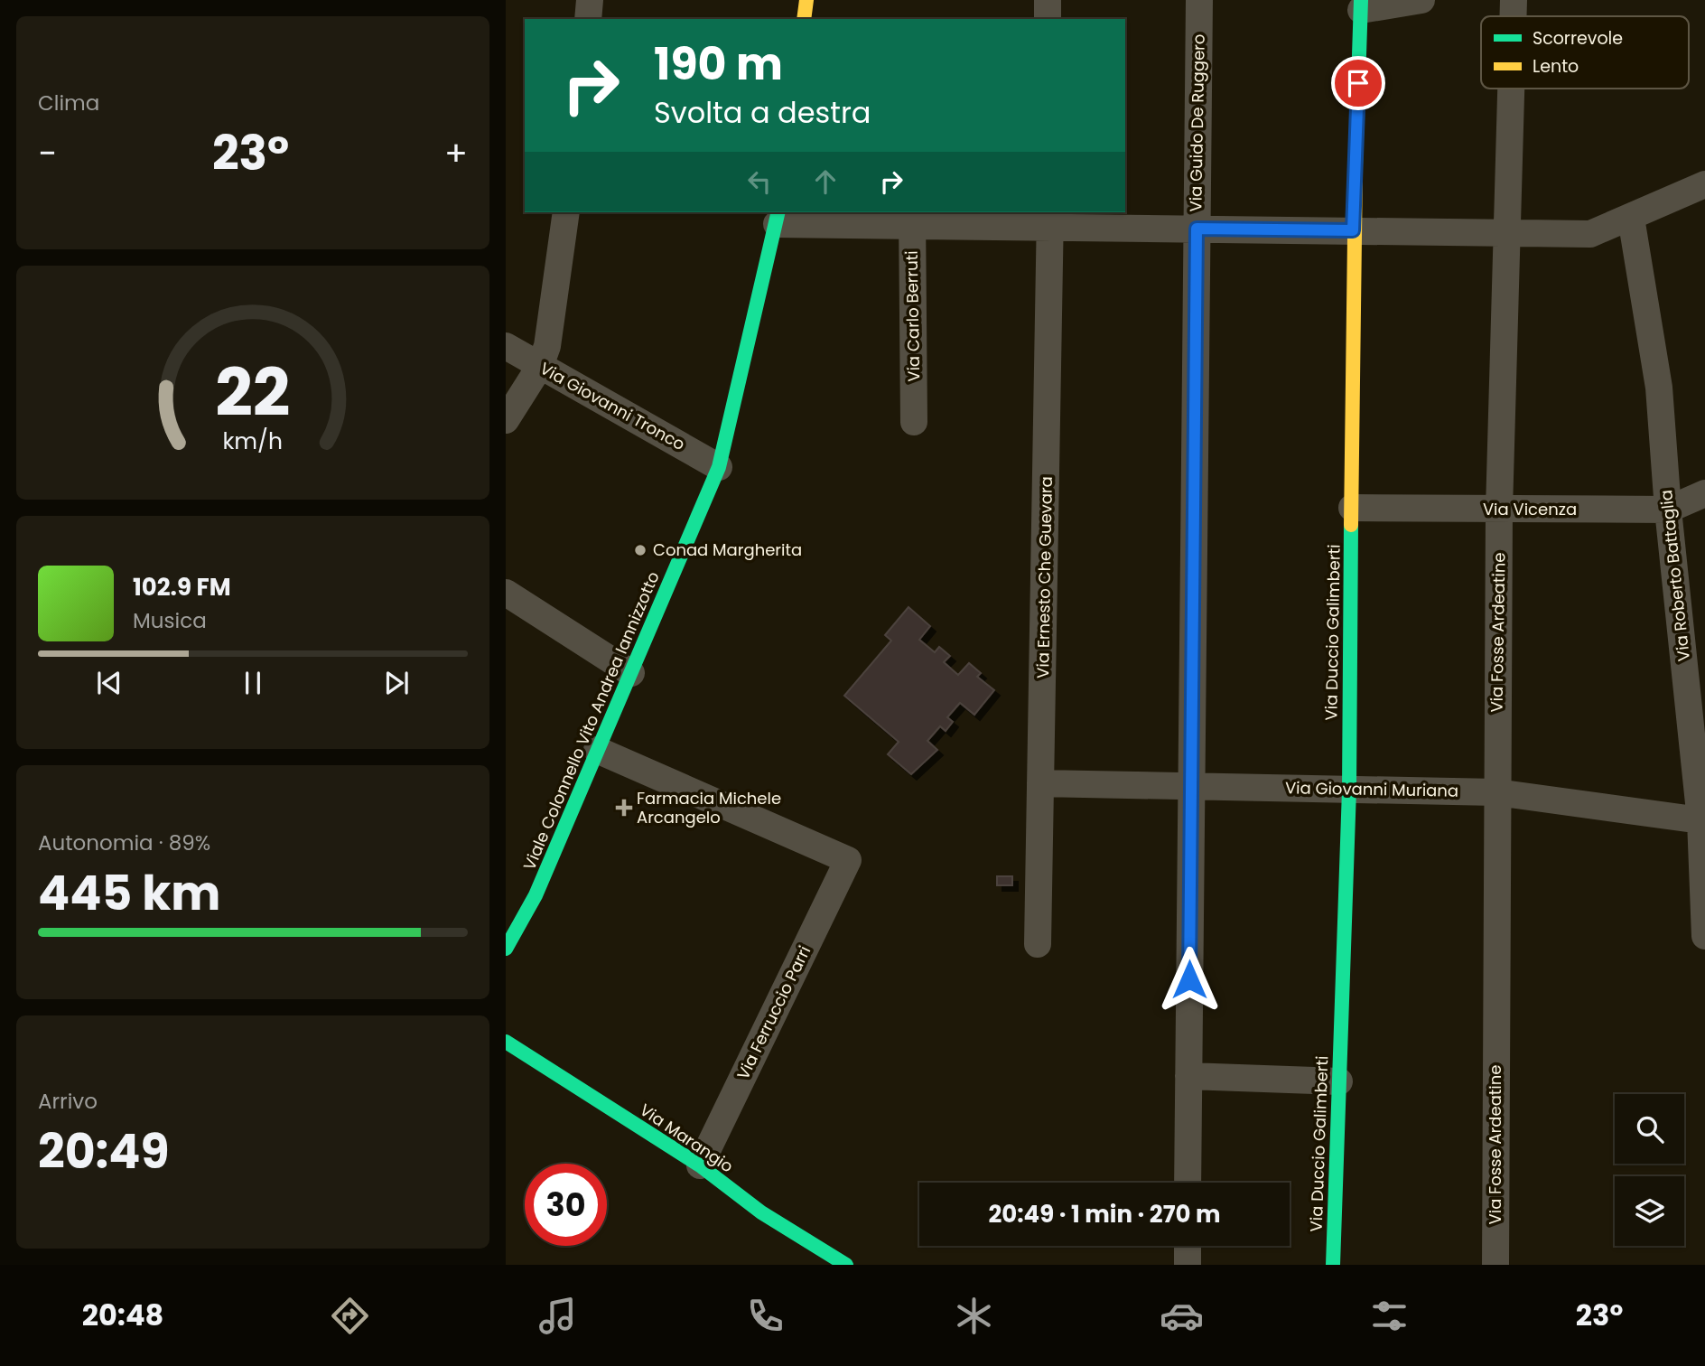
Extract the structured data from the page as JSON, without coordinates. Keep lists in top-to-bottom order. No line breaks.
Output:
{"streets":{"street":["Via Guido De Ruggero","Via Carlo Berruti","Via Giovanni Tronco","Via Vicenza","Via Roberto Battaglia","Via Ernesto Che Guevara","Via Duccio Galimberti","Via Fosse Ardeatine","Viale Colonnello Vito Andrea Iannizzotto","Via Giovanni Muriana","Via Ferruccio Parri","Via Marangio"]},"crossings":[["Via Guido De Ruggero","Via Giovanni Muriana"],["Via Giovanni Tronco","Viale Colonnello Vito Andrea Iannizzotto"],["Via Vicenza","Via Roberto Battaglia"],["Via Vicenza","Via Duccio Galimberti"],["Via Vicenza","Via Fosse Ardeatine"],["Via Roberto Battaglia","Via Giovanni Muriana"],["Via Ernesto Che Guevara","Via Giovanni Muriana"],["Via Duccio Galimberti","Via Giovanni Muriana"],["Via Fosse Ardeatine","Via Giovanni Muriana"],["Viale Colonnello Vito Andrea Iannizzotto","Via Ferruccio Parri"],["Via Ferruccio Parri","Via Marangio"]],"places":{"other":["Conad Margherita"],"health":["Farmacia Michele Arcangelo"]},"legend":["Scorrevole","Lento"],"page":{"tile":["Clima",["Autonomia · 89%","445 km"],["Arrivo","20:49"]],"turn":["190 m","Svolta a destra"],"heat":["−","23°","+"],"song":["102.9 FM","Musica"],"limit":"30","trip":"20:49 · 1 min · 270 m","tabs":["20:48","23°"],"gauge":["22","km/h"]}}
